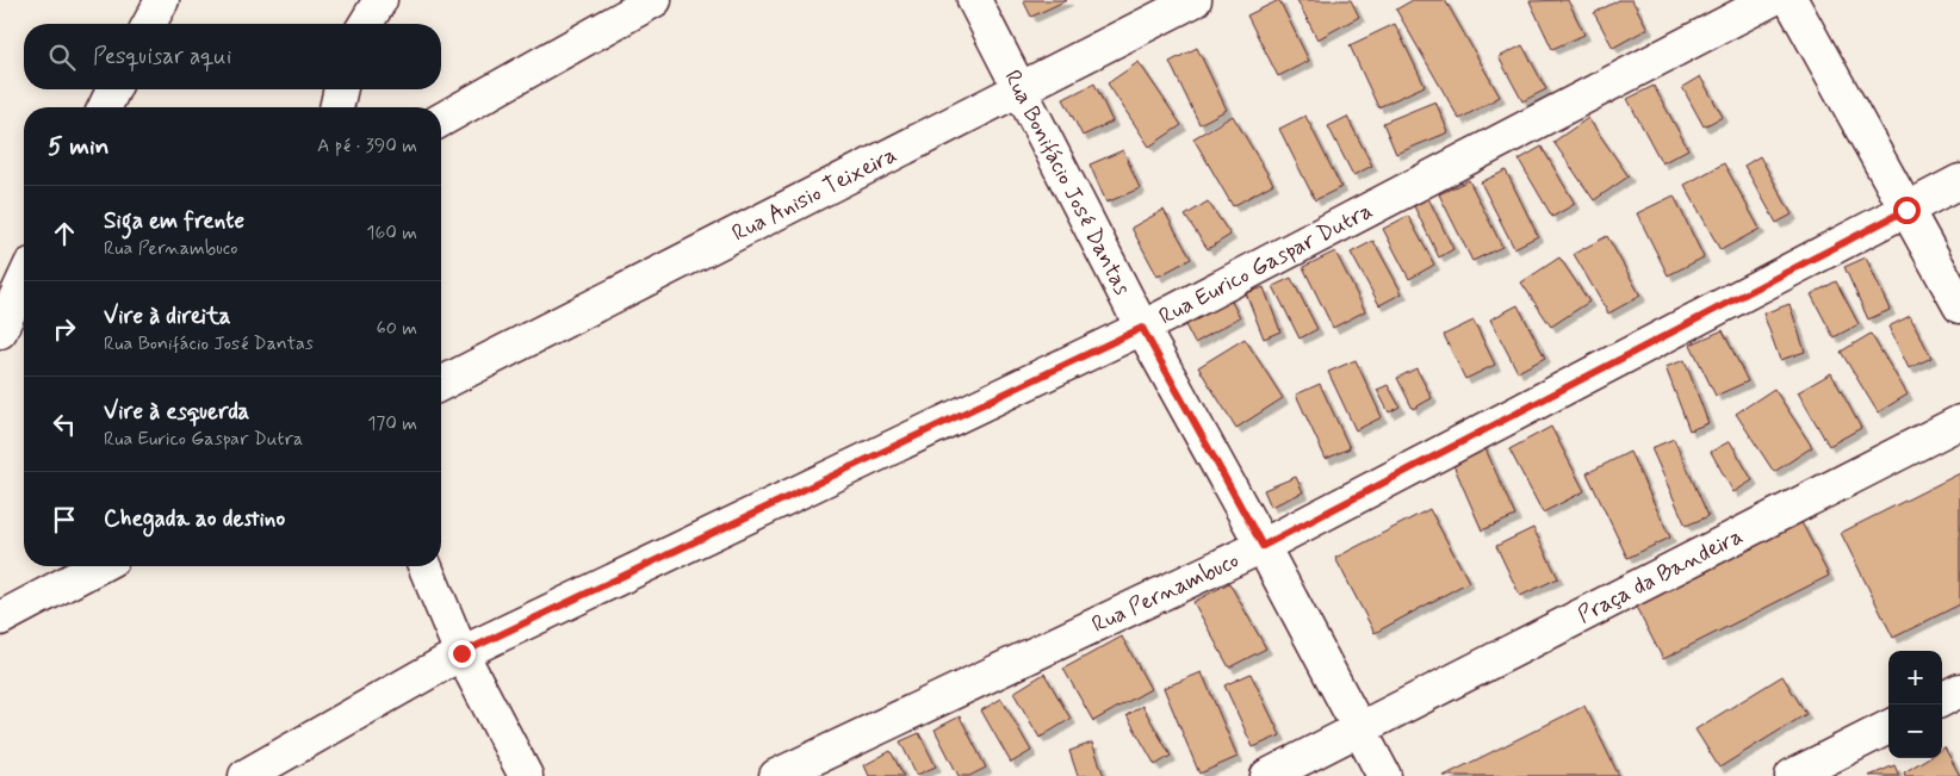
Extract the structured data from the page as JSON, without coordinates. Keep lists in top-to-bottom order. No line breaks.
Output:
{"streets":{"street":["Rua Bonifácio José Dantas","Rua Anisio Teixeira","Rua Eurico Gaspar Dutra","Praça da Bandeira","Rua Pernambuco"]},"crossings":[["Rua Bonifácio José Dantas","Rua Anisio Teixeira"],["Rua Bonifácio José Dantas","Rua Eurico Gaspar Dutra"],["Rua Bonifácio José Dantas","Praça da Bandeira"],["Rua Bonifácio José Dantas","Rua Pernambuco"]],"page":{"search":"Pesquisar aqui","heading":["5 min","A pé · 390 m"],"list":[["Siga em frente","Rua Pernambuco","160 m"],["Vire à direita","Rua Bonifácio José Dantas","60 m"],["Vire à esquerda","Rua Eurico Gaspar Dutra","170 m"],"Chegada ao destino"],"map_buttons":["+","−"]}}
